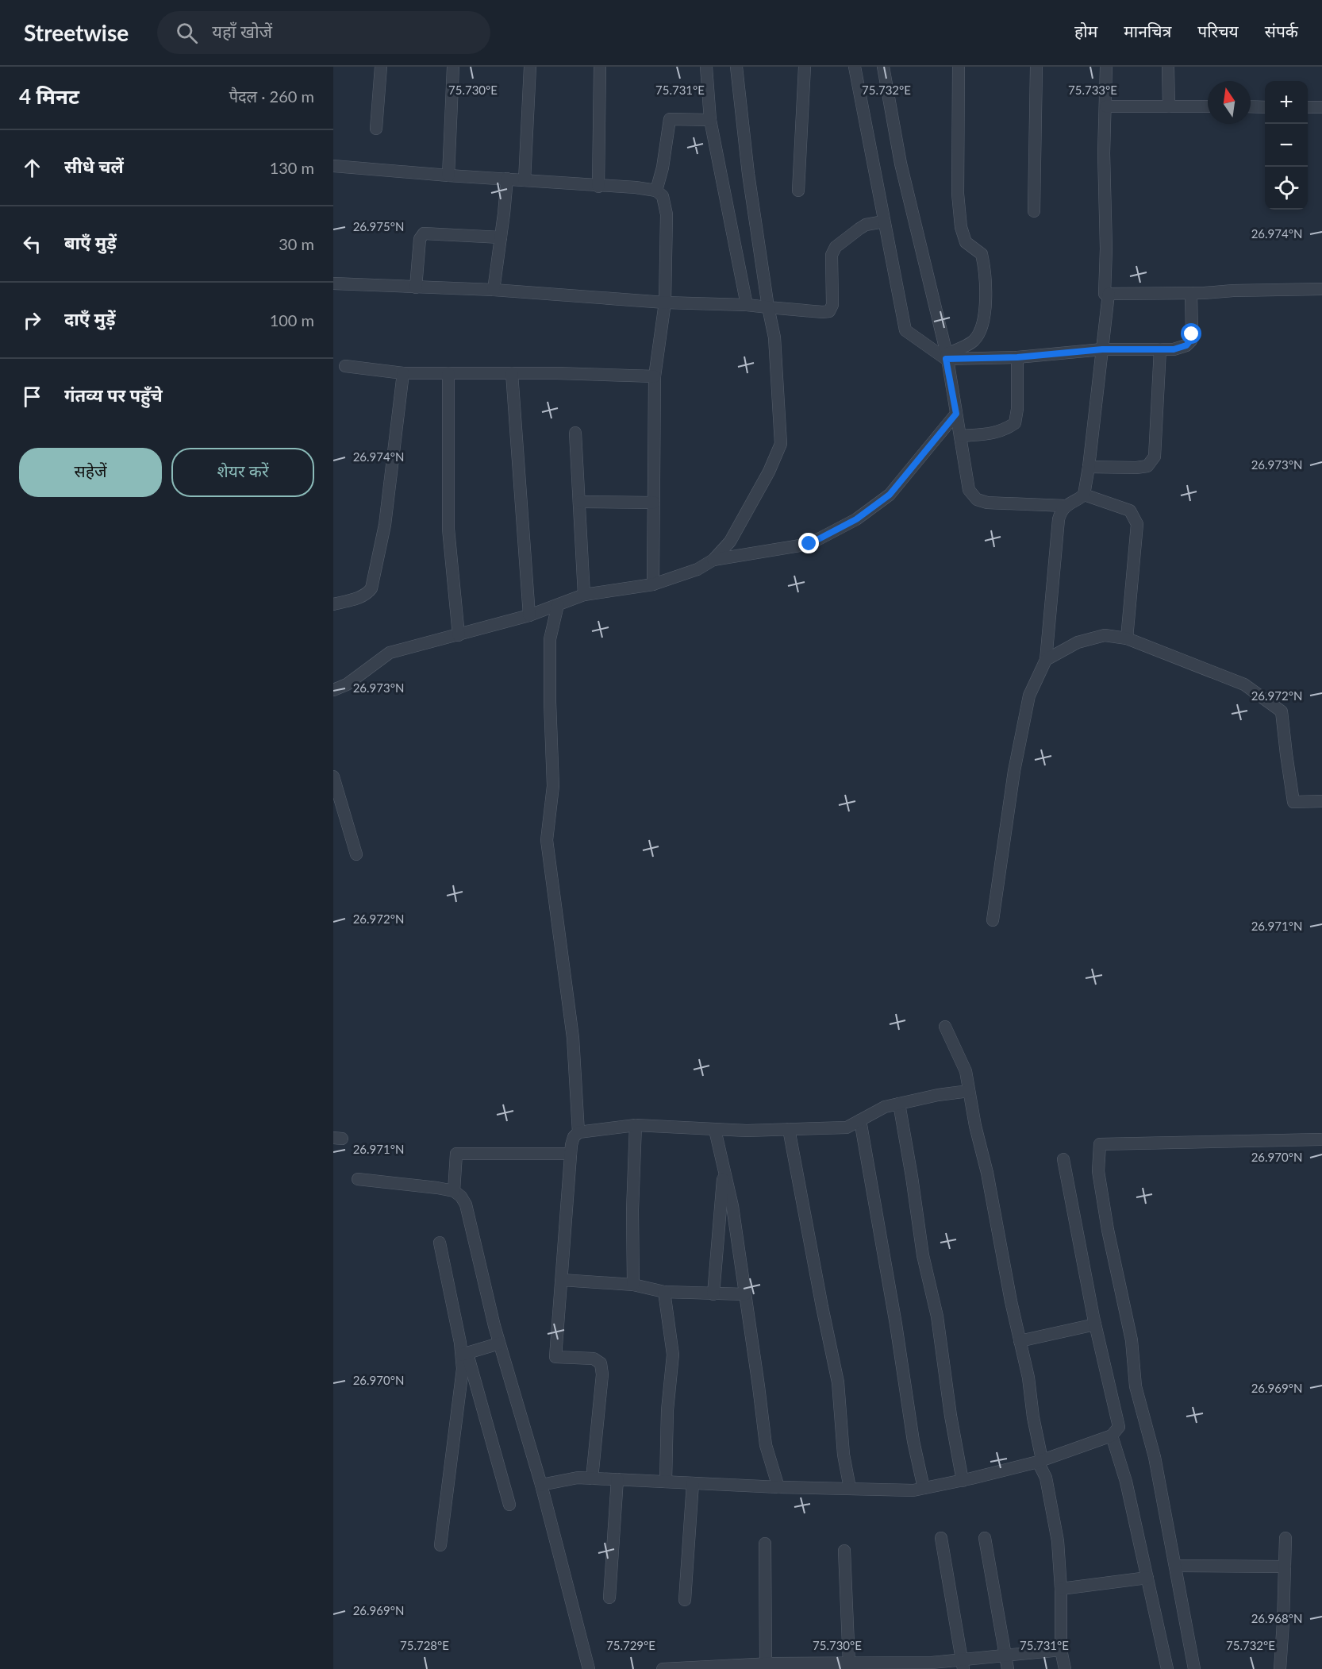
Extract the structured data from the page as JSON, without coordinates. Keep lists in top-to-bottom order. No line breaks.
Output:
{"north":"top","page":{"header":"Streetwise","search":"यहाँ खोजें","nav":["होम","मानचित्र","परिचय","संपर्क"],"heading":["4 मिनट","पैदल · 260 m"],"map_buttons":["+","−"],"list":[["सीधे चलें","130 m"],["बाएँ मुड़ें","30 m"],["दाएँ मुड़ें","100 m"],"गंतव्य पर पहुँचे"],"buttons":["सहेजें","शेयर करें"]},"coordinates":["75.730°E","75.731°E","75.732°E","75.733°E","26.975°N","26.974°N","26.973°N","26.972°N","26.971°N","26.970°N","26.969°N","26.968°N","75.728°E","75.729°E"]}
